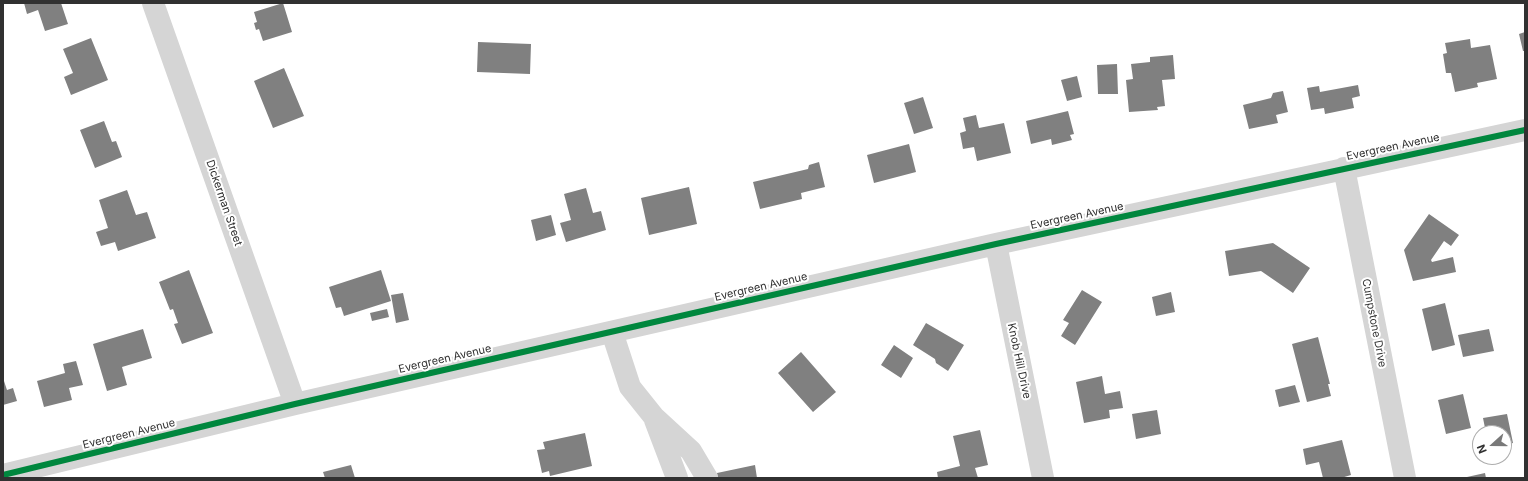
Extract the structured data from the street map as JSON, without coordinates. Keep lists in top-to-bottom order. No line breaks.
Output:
{"streets":{"street":["Evergreen Avenue","Dickerman Street","Cumpstone Drive","Knob Hill Drive"]},"crossings":[["Evergreen Avenue","Dickerman Street"],["Evergreen Avenue","Cumpstone Drive"],["Evergreen Avenue","Knob Hill Drive"]],"north":"left"}
